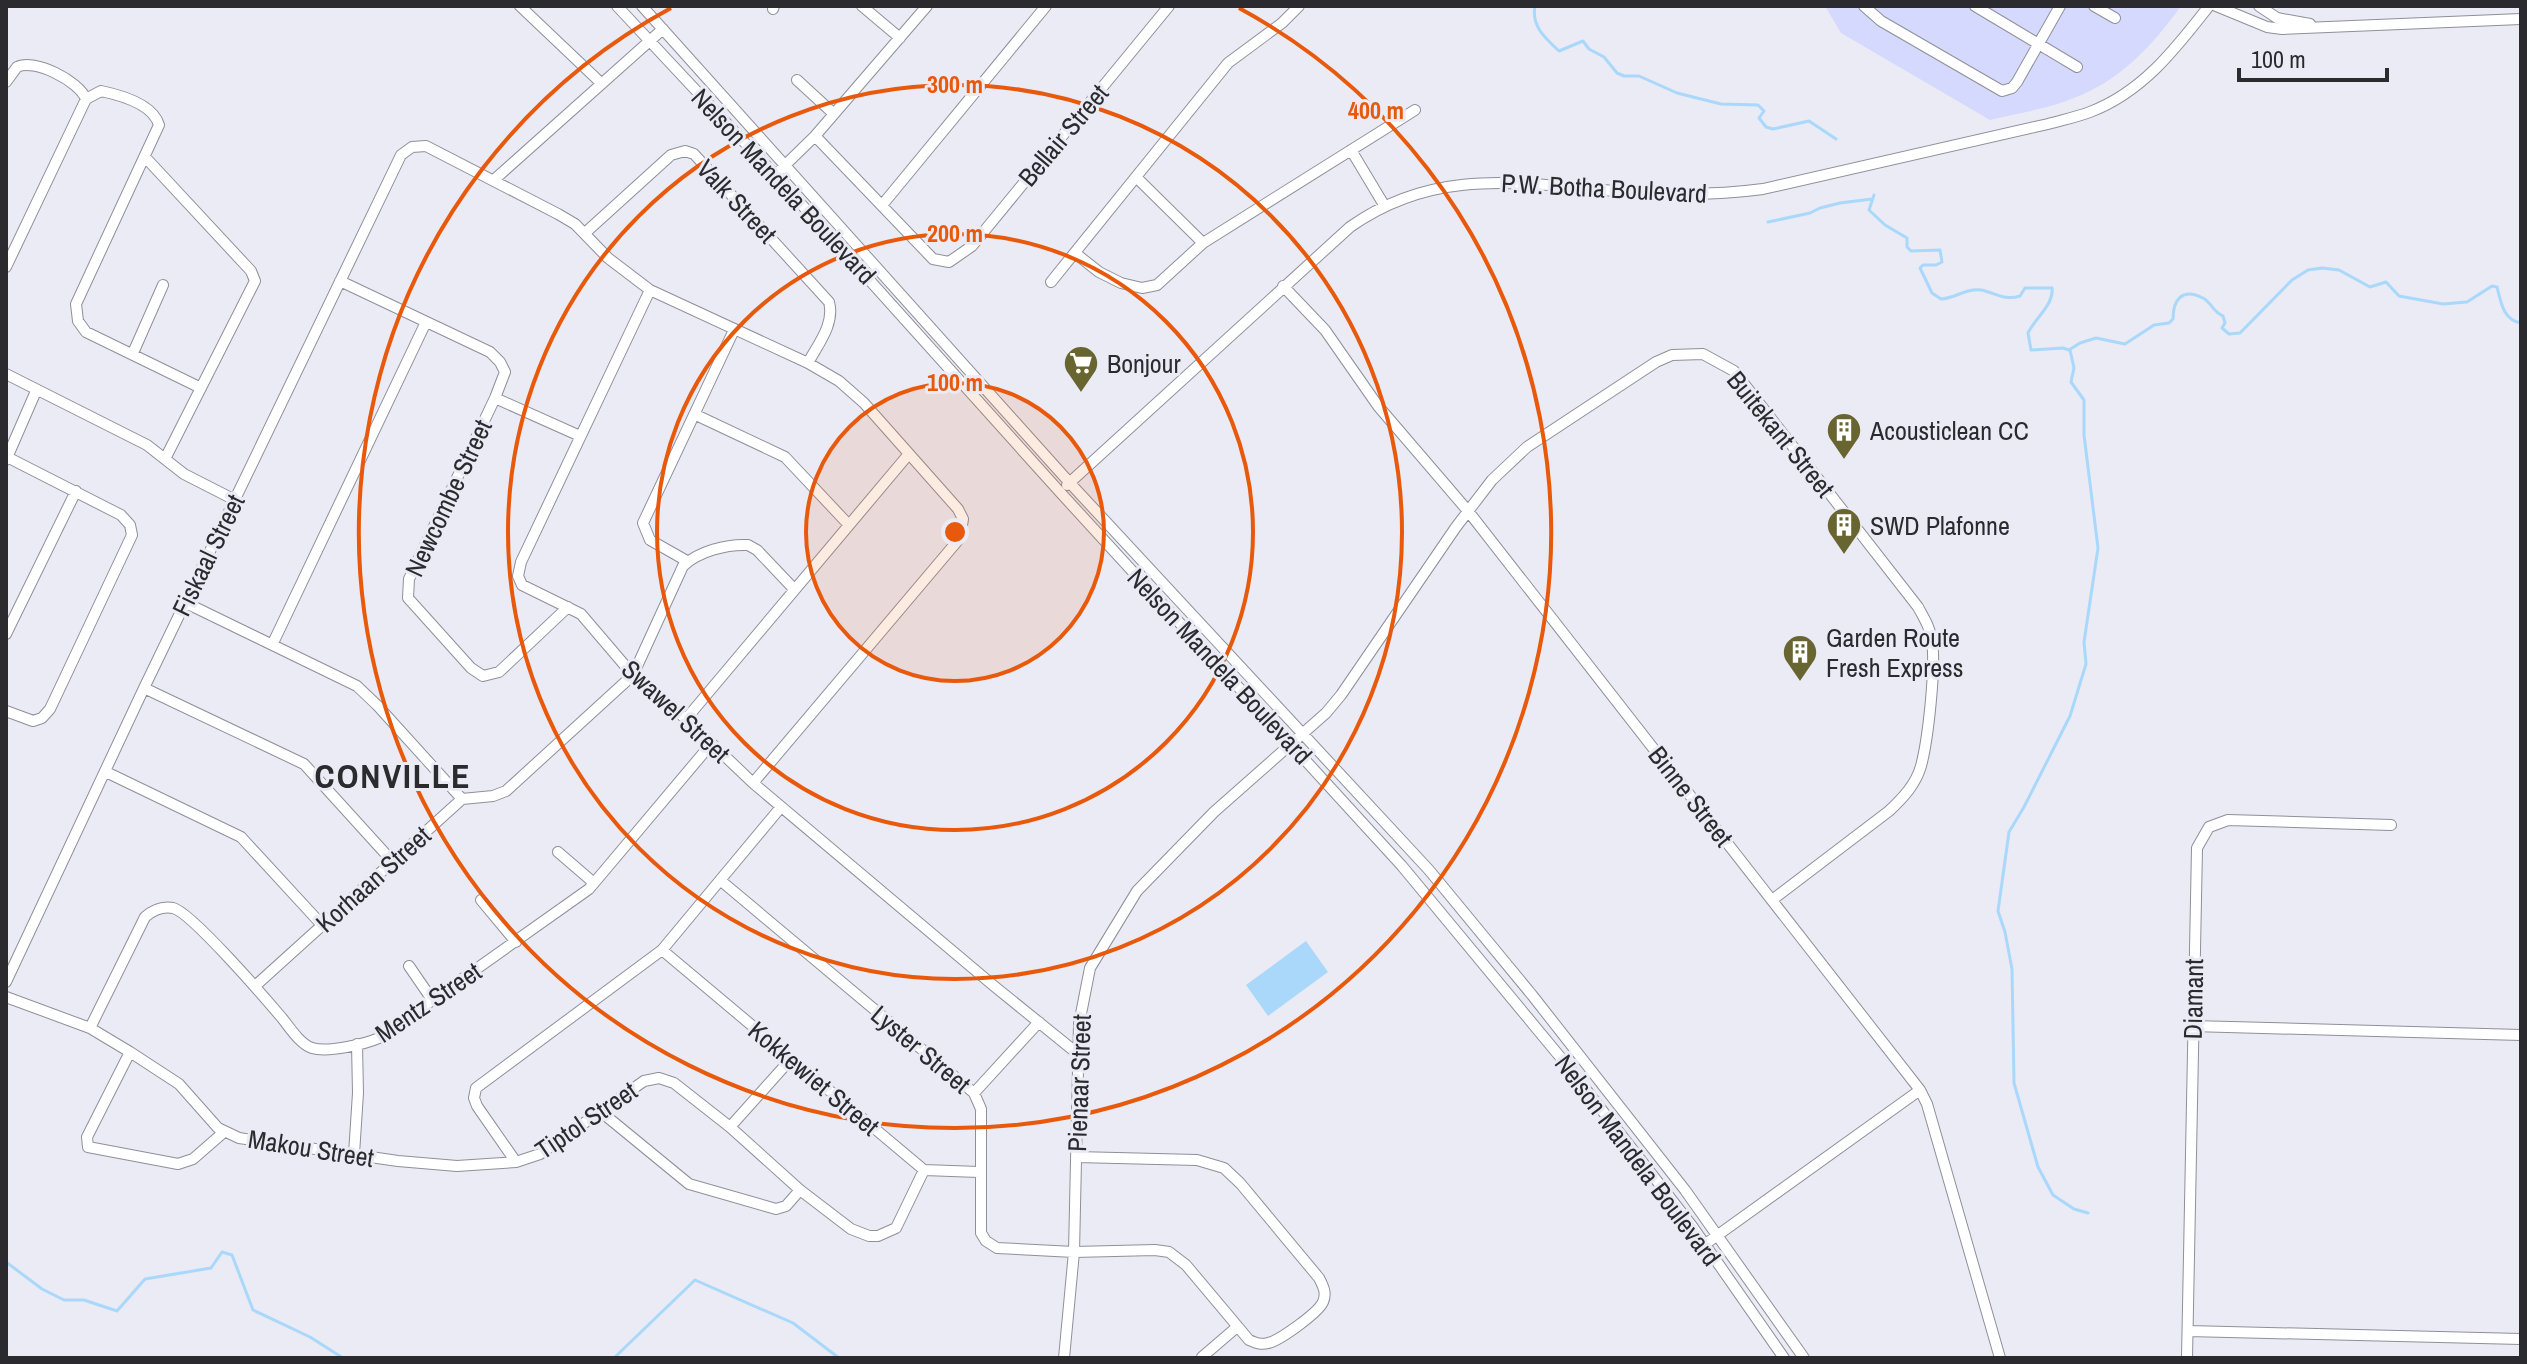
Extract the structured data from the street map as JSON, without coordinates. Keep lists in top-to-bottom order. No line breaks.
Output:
{"streets":{"street":["Bellair Street","Nelson Mandela Boulevard","P.W. Botha Boulevard","Valk Street","Buitekant Street","Newcombe Street","Fiskaal Street","Swawel Street","Binne Street","Korhaan Street","Diamant","Mentz Street","Lyster Street","Kokkewiet Street","Pienaar Street","Tiptol Street","Makou Street"]},"crossings":[["Nelson Mandela Boulevard","P.W. Botha Boulevard"],["Nelson Mandela Boulevard","Buitekant Street"],["Nelson Mandela Boulevard","Pienaar Street"],["P.W. Botha Boulevard","Binne Street"],["Buitekant Street","Binne Street"],["Buitekant Street","Pienaar Street"],["Newcombe Street","Fiskaal Street"],["Newcombe Street","Swawel Street"],["Swawel Street","Mentz Street"],["Swawel Street","Pienaar Street"],["Swawel Street","Tiptol Street"],["Korhaan Street","Mentz Street"],["Mentz Street","Makou Street"],["Lyster Street","Pienaar Street"],["Lyster Street","Tiptol Street"],["Kokkewiet Street","Tiptol Street"],["Tiptol Street","Makou Street"]],"districts":["CONVILLE"],"places":{"supermarket":["Bonjour"],"building":["Acousticlean CC","SWD Plafonne","Garden Route Fresh Express"]},"scale_bar":"100 m","rings":["300 m","400 m","200 m","100 m"]}
